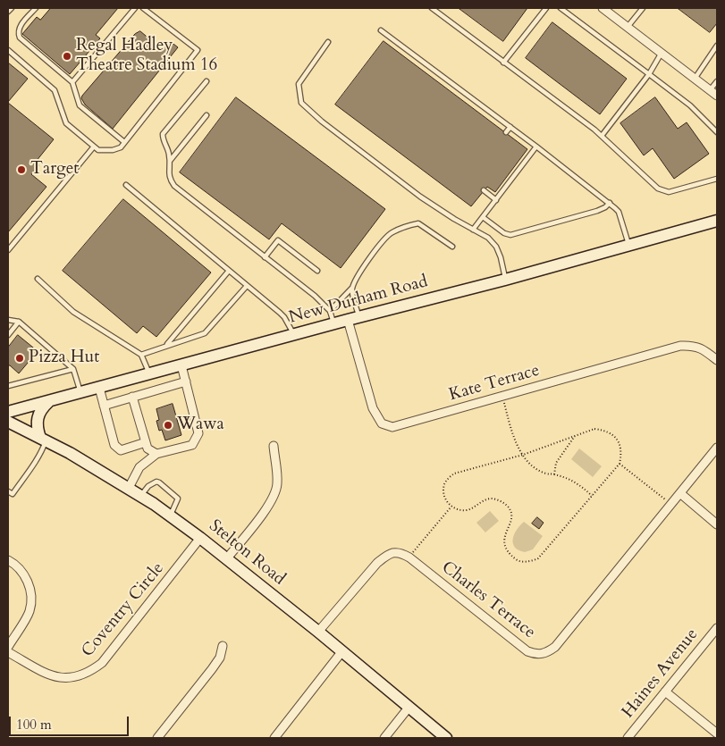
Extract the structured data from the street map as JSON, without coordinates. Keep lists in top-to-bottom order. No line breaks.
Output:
{"streets":{"main road":["New Durham Road","Stelton Road"],"street":["Kate Terrace","Charles Terrace","Coventry Circle","Haines Avenue"]},"crossings":[["New Durham Road","Kate Terrace"],["Stelton Road","Charles Terrace"],["Stelton Road","Coventry Circle"]],"places":["Regal Hadley Theatre Stadium 16","Target","Pizza Hut","Wawa"],"scale_bar":"100 m"}
